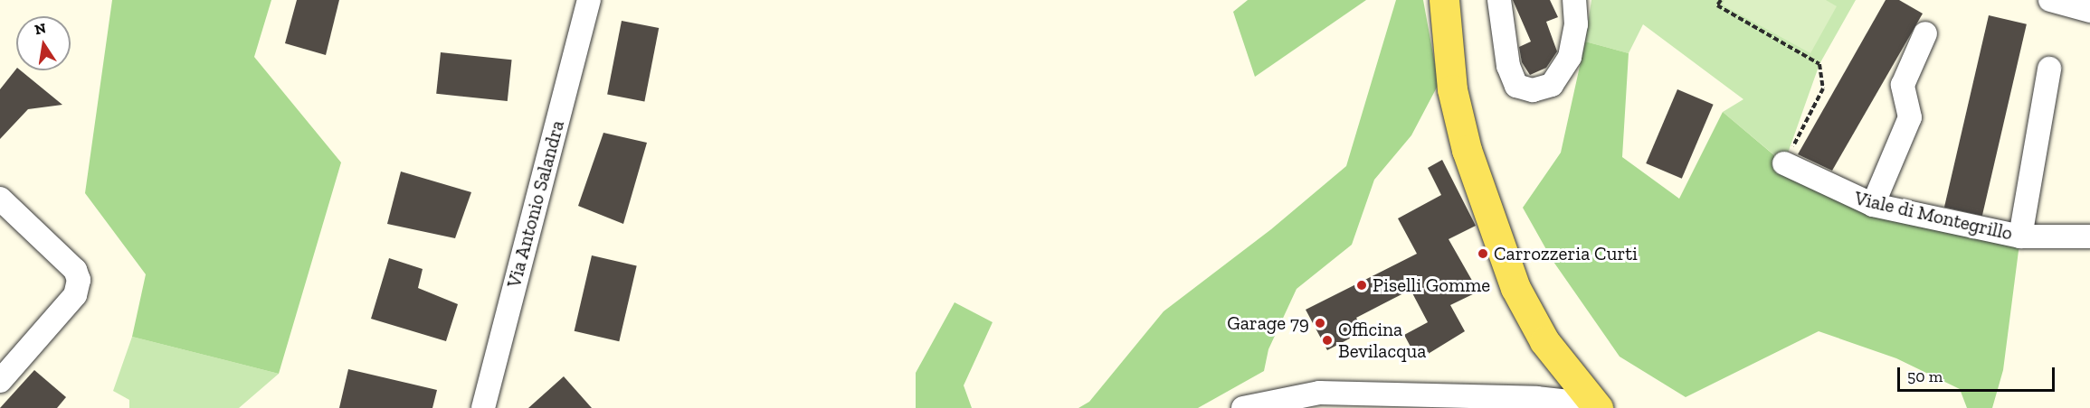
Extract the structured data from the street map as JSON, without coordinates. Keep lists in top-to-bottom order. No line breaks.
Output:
{"streets":{"street":["Via Antonio Salandra","Viale di Montegrillo"]},"places":["Carrozzeria Curti","Piselli Gomme","Garage 79","Officina Bevilacqua"],"scale_bar":"50 m","north":"top"}
